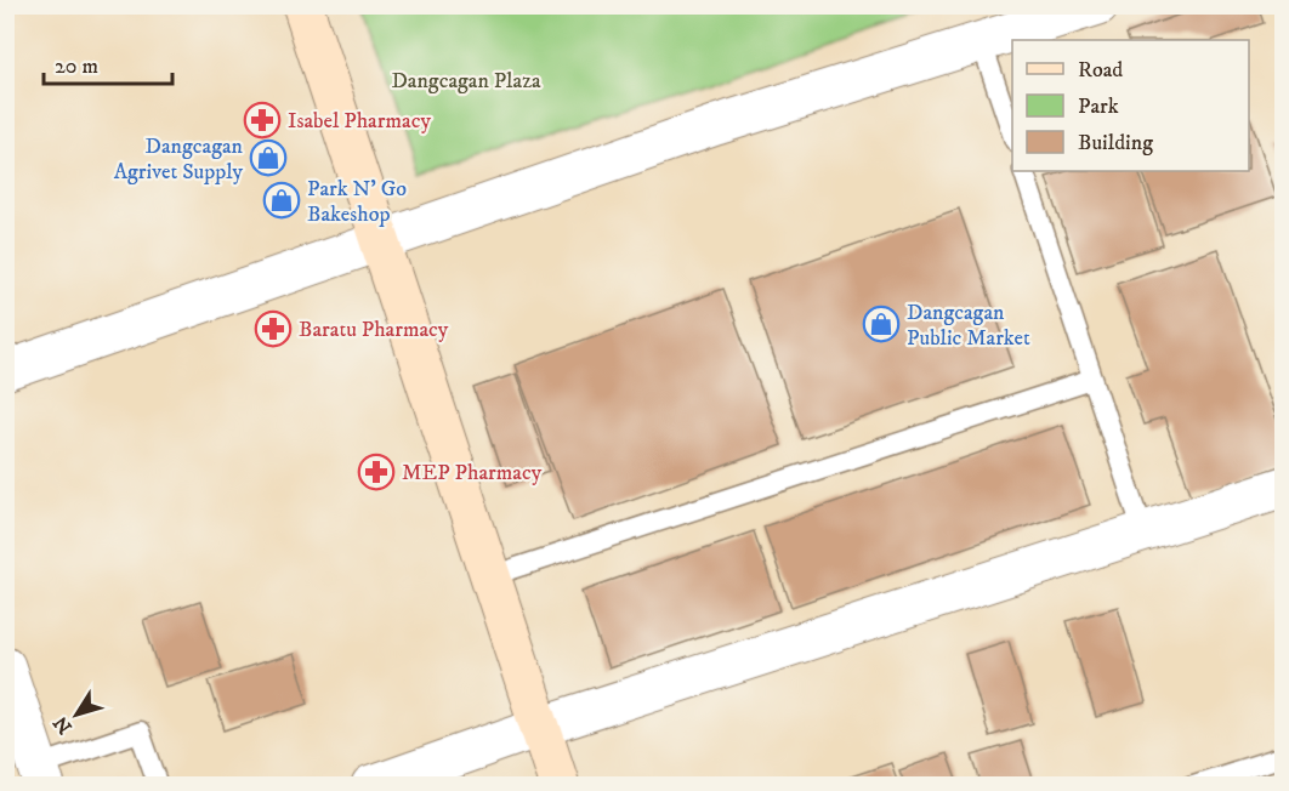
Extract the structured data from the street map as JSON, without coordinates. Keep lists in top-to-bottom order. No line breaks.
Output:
{"parks":["Dangcagan Plaza"],"places":{"pharmacy":["Isabel Pharmacy","Baratu Pharmacy","MEP Pharmacy"],"shop":["Dangcagan Agrivet Supply","Park N' Go Bakeshop","Dangcagan Public Market"]},"legend":["Road","Park","Building"],"scale_bar":"20 m","north":"bottom left"}
